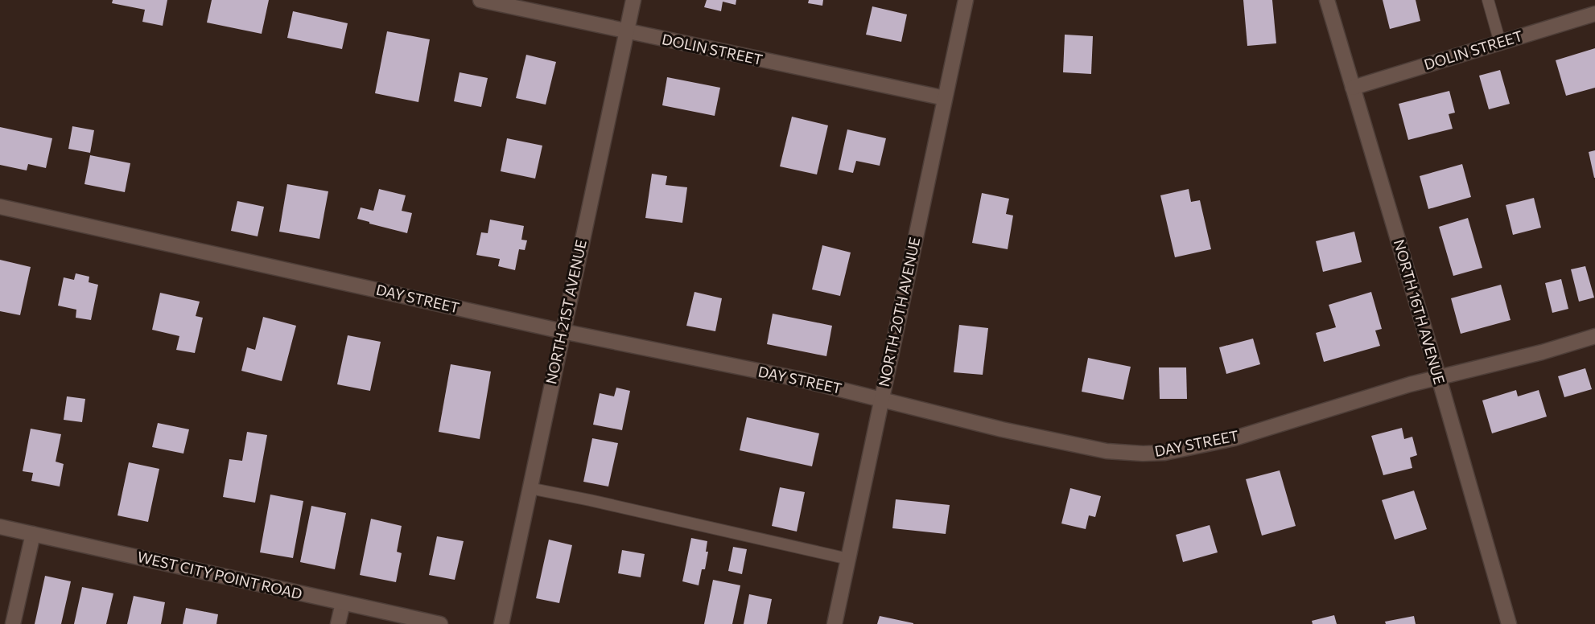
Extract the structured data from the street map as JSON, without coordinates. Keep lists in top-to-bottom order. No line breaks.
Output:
{"streets":{"street":["DOLIN STREET","DAY STREET","NORTH 21ST AVENUE","NORTH 20TH AVENUE","NORTH 16TH AVENUE","WEST CITY POINT ROAD"]},"crossings":[["DOLIN STREET","NORTH 21ST AVENUE"],["DOLIN STREET","NORTH 20TH AVENUE"],["DOLIN STREET","NORTH 16TH AVENUE"],["DAY STREET","NORTH 21ST AVENUE"],["DAY STREET","NORTH 20TH AVENUE"],["DAY STREET","NORTH 16TH AVENUE"]]}
